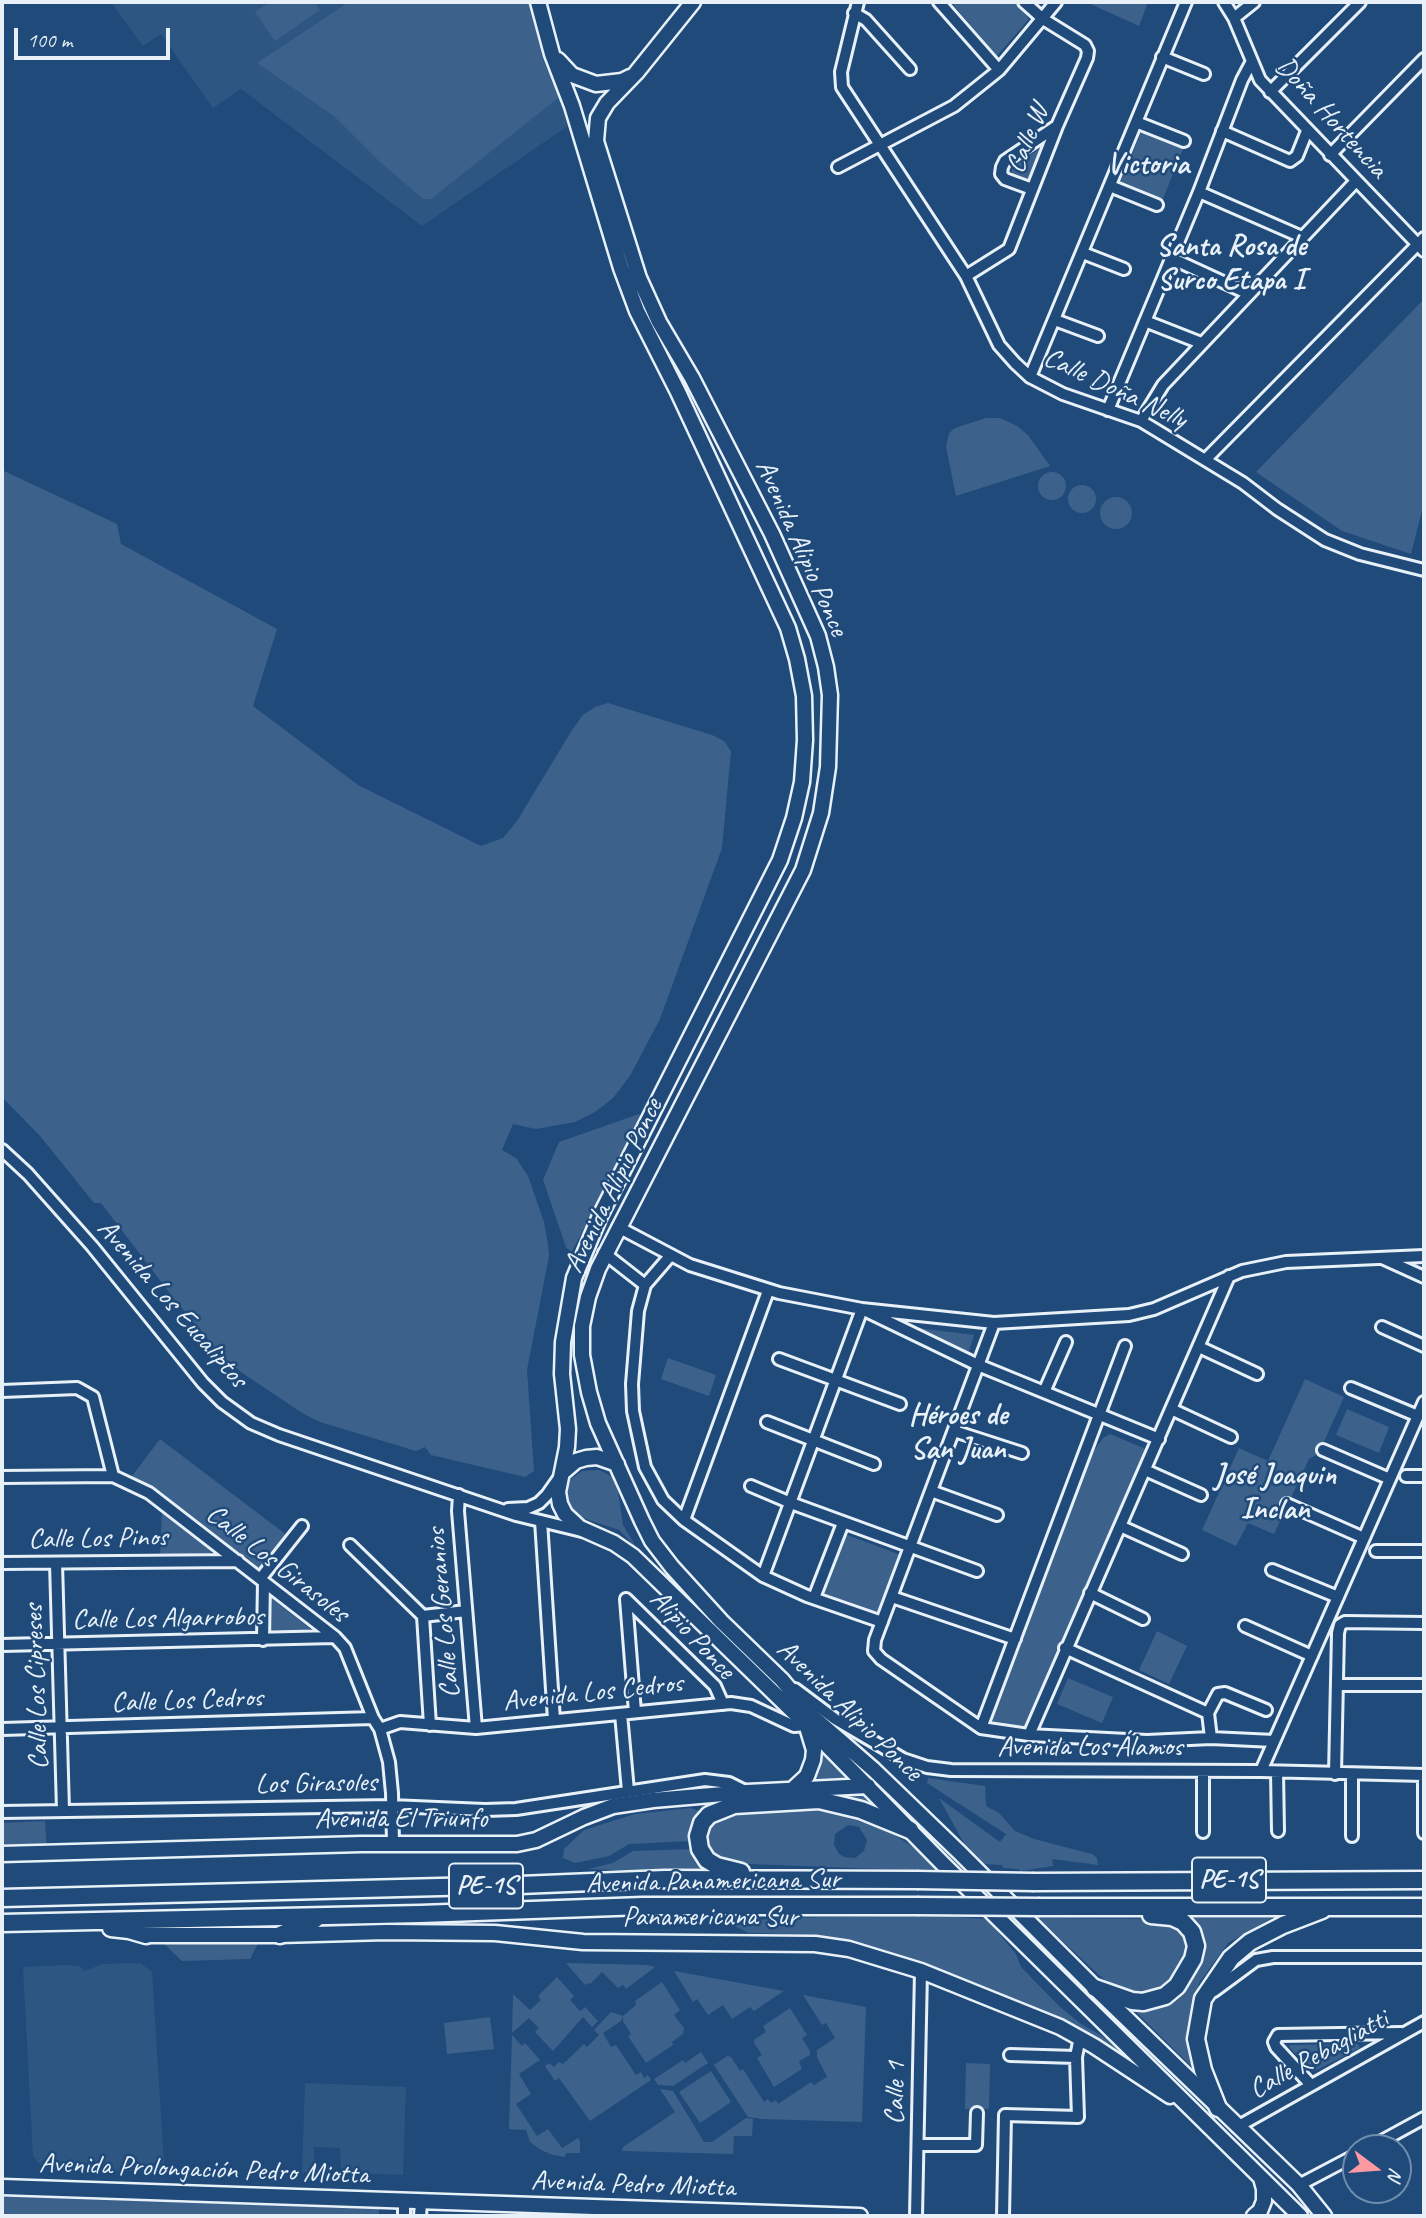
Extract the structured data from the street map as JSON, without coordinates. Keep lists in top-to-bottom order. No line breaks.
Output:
{"streets":{"highway":["PE-1S","Avenida Panamericana Sur"],"main road":["Avenida Alipio Ponce","Avenida El Triunfo","Panamericana Sur","Avenida Prolongación Pedro Miotta","Avenida Pedro Miotta"],"street":["Doña Hortencia","Calle W","Calle Doña Nelly","Avenida Los Eucaliptos","Calle Los Pinos","Calle Los Girasoles","Calle Los Geranios","Calle Los Algarrobos","Alipio Ponce","Calle Los Cipreses","Avenida Los Cedros","Calle Los Cedros","Avenida Los Álamos","Los Girasoles","Calle Rebagliatti","Calle 1"]},"crossings":[["Calle W","Calle Doña Nelly"],["Avenida Alipio Ponce","Avenida Los Eucaliptos"],["Avenida Alipio Ponce","Avenida Los Cedros"],["Avenida Alipio Ponce","Avenida Los Álamos"],["Avenida Alipio Ponce","Avenida El Triunfo"],["Avenida Alipio Ponce","Panamericana Sur"],["Avenida Alipio Ponce","Calle Rebagliatti"],["Avenida Los Eucaliptos","Calle Los Geranios"],["Calle Los Pinos","Calle Los Girasoles"],["Calle Los Pinos","Calle Los Cipreses"],["Calle Los Girasoles","Calle Los Algarrobos"],["Calle Los Girasoles","Avenida Los Cedros"],["Calle Los Girasoles","Calle Los Cedros"],["Calle Los Girasoles","Los Girasoles"],["Calle Los Girasoles","Avenida El Triunfo"],["Calle Los Geranios","Avenida Los Cedros"],["Calle Los Algarrobos","Calle Los Cipreses"],["Alipio Ponce","Avenida Los Cedros"],["Calle Los Cipreses","Calle Los Cedros"],["Calle Los Cipreses","Los Girasoles"],["Panamericana Sur","Calle 1"],["Avenida Prolongación Pedro Miotta","Avenida Pedro Miotta"]],"districts":["Victoria","Santa Rosa de Surco Etapa I","Héroes de San Juan","José Joaquin Inclan"],"scale_bar":"100 m","north":"right"}
